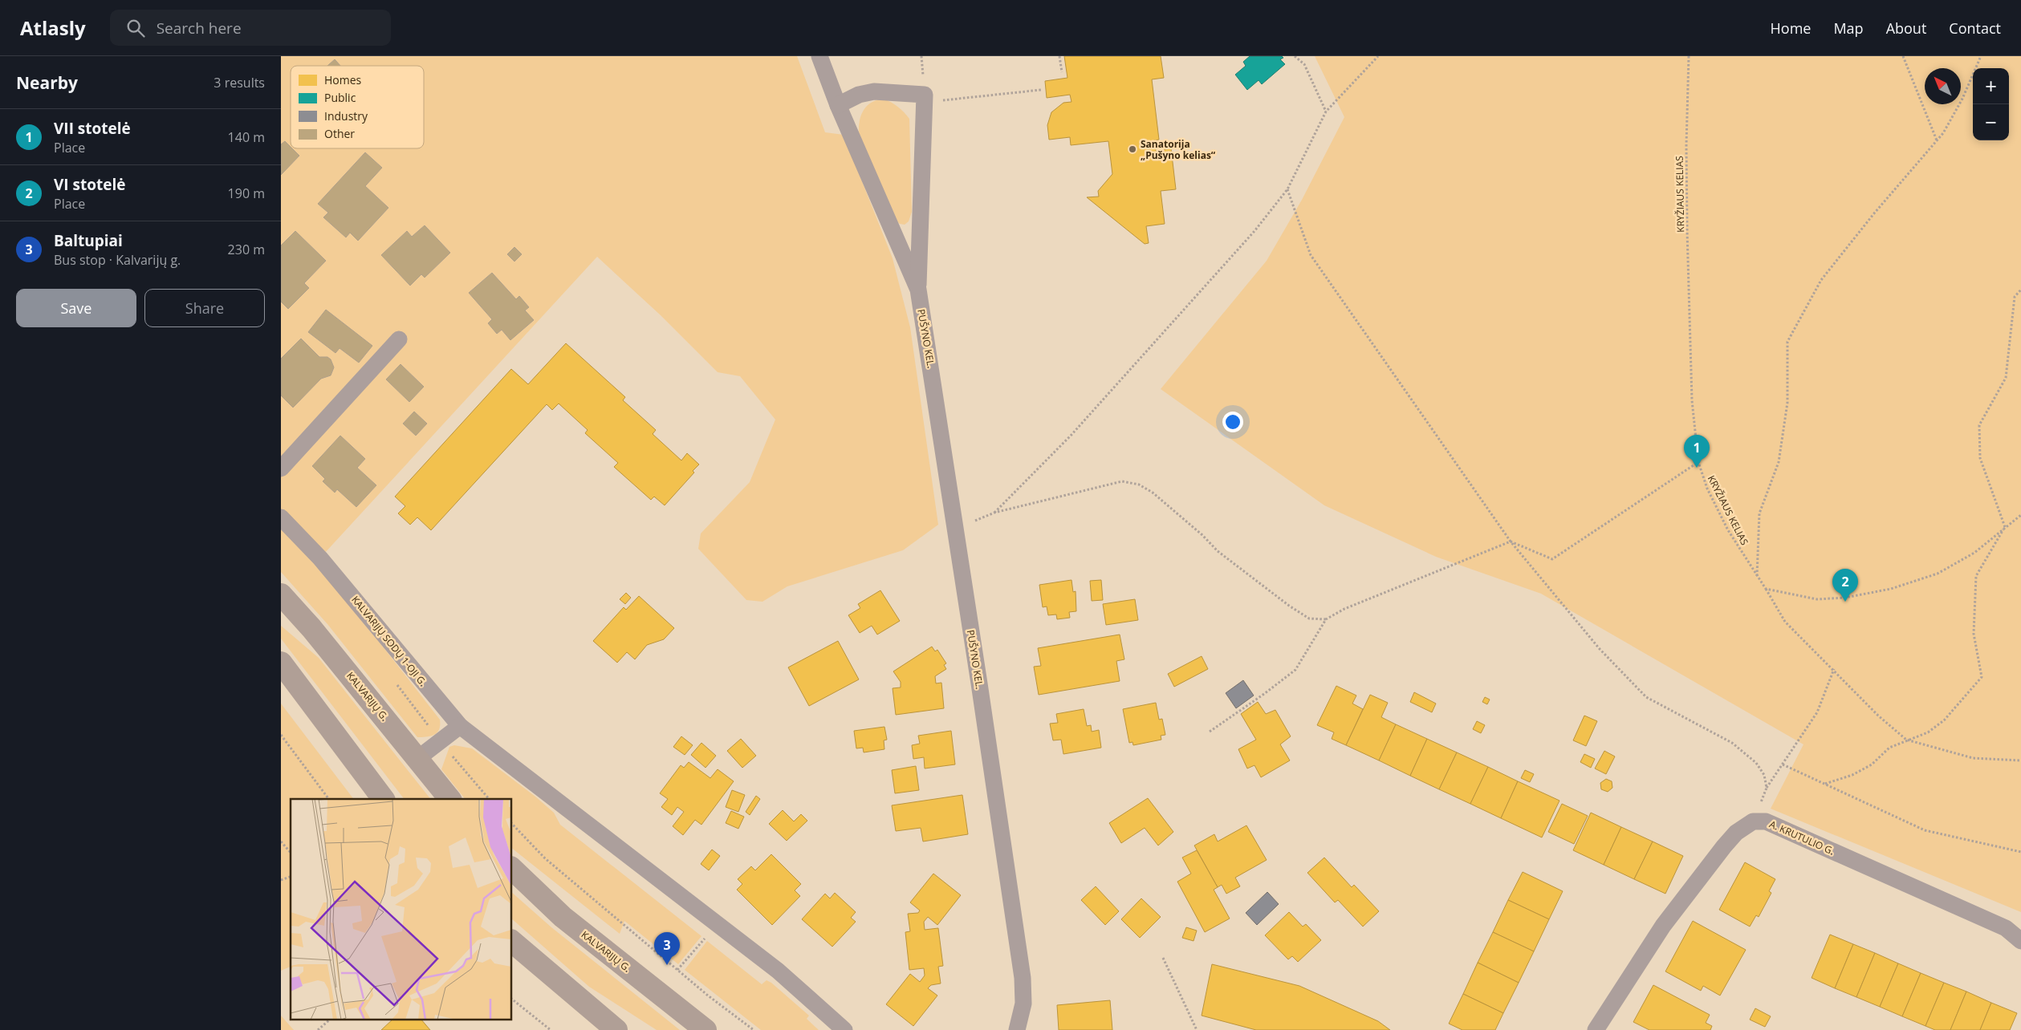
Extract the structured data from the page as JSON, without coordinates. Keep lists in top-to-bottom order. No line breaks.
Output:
{"streets":{"main road":["KALVARIJŲ G."],"street":["PUŠYNO KEL.","KALVARIJŲ SODŲ 1-OJI G.","A. KRUTULIO G."],"path":["KRYŽIAUS KELIAS"]},"places":["Sanatorija „Pušyno kelias“"],"legend":["Homes","Public","Industry","Other"],"north":"top left","page":{"header":"Atlasly","search":"Search here","nav":["Home","Map","About","Contact"],"heading":["Nearby","3 results"],"map_buttons":["+","−"],"list":[{"mark":"1","name":"VII stotelė","note":"Place","value":"140 m"},{"mark":"2","name":"VI stotelė","note":"Place","value":"190 m"},{"mark":"3","name":"Baltupiai","note":"Bus stop · Kalvarijų g.","value":"230 m"}],"buttons":["Save","Share"],"pins":["1","2","3"]}}
